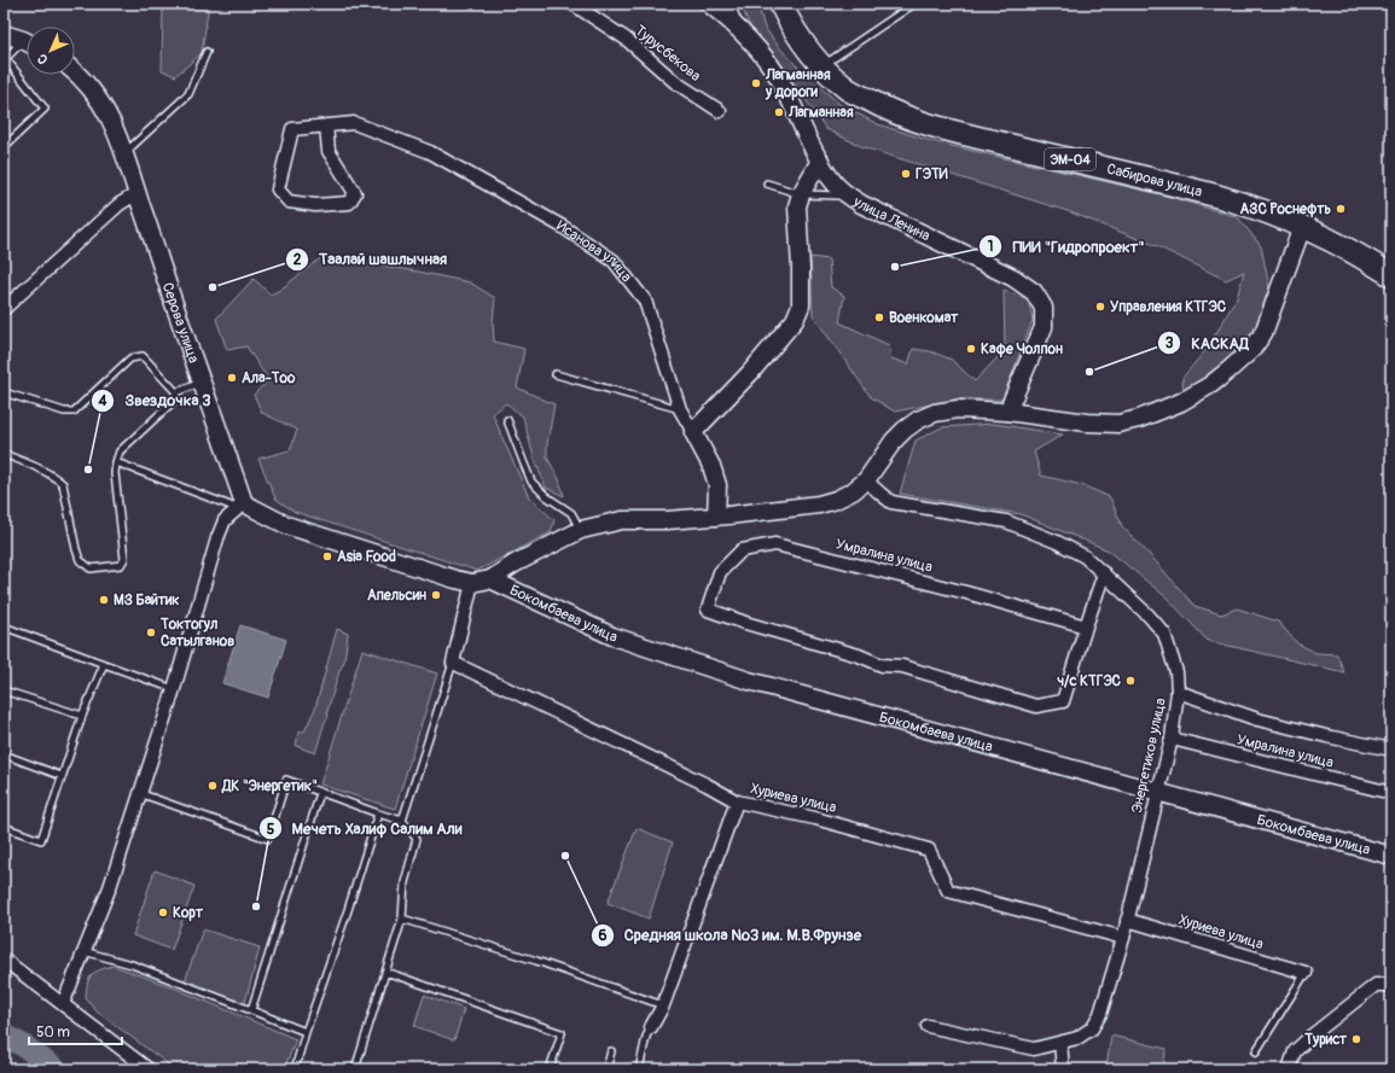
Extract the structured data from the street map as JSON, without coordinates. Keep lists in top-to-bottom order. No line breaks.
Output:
{"streets":{"highway":["ЭМ-04","Сабирова улица"],"main road":["улица Ленина","Исанова улица","Серова улица","Бокомбаева улица"],"street":["Турусбекова","Умралина улица","Энергетиков улица","Хуриева улица"]},"crossings":[["Умралина улица","Энергетиков улица"],["Бокомбаева улица","Энергетиков улица"],["Энергетиков улица","Хуриева улица"]],"places":["Лагманная у дороги","Лагманная","ГЭТИ","АЗС Роснефть","ПИИ \"Гидропроект\"","Таалай шашлычная","Управления КТГЭС","Военкомат","Кафе Чолпон","КАСКАД","Ала-Тоо","Звездочка 3","Asia Food","Апельсин","МЗ Байтик","Токтогул Сатылганов","ч/с КТГЭС","ДК \"Энергетик\"","Средняя школа №3 им. М.В.Фрунзе","Мечеть Халиф Салим Али","Корт","Турист"],"scale_bar":"50 m","north":"bottom left"}
